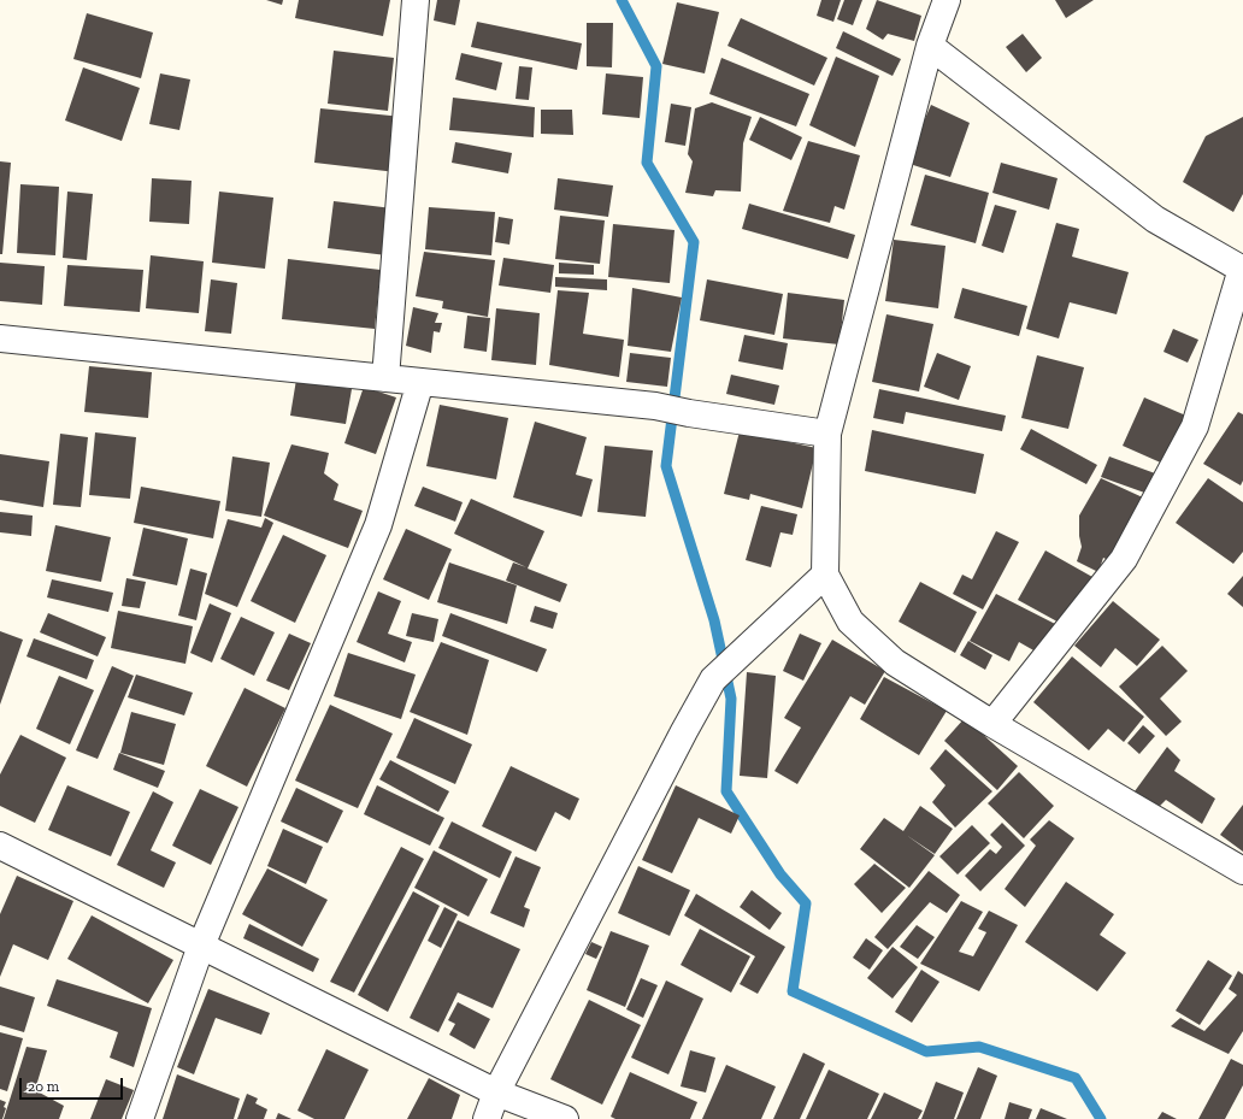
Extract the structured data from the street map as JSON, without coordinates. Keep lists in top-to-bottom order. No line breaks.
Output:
{"scale_bar":"20 m"}
